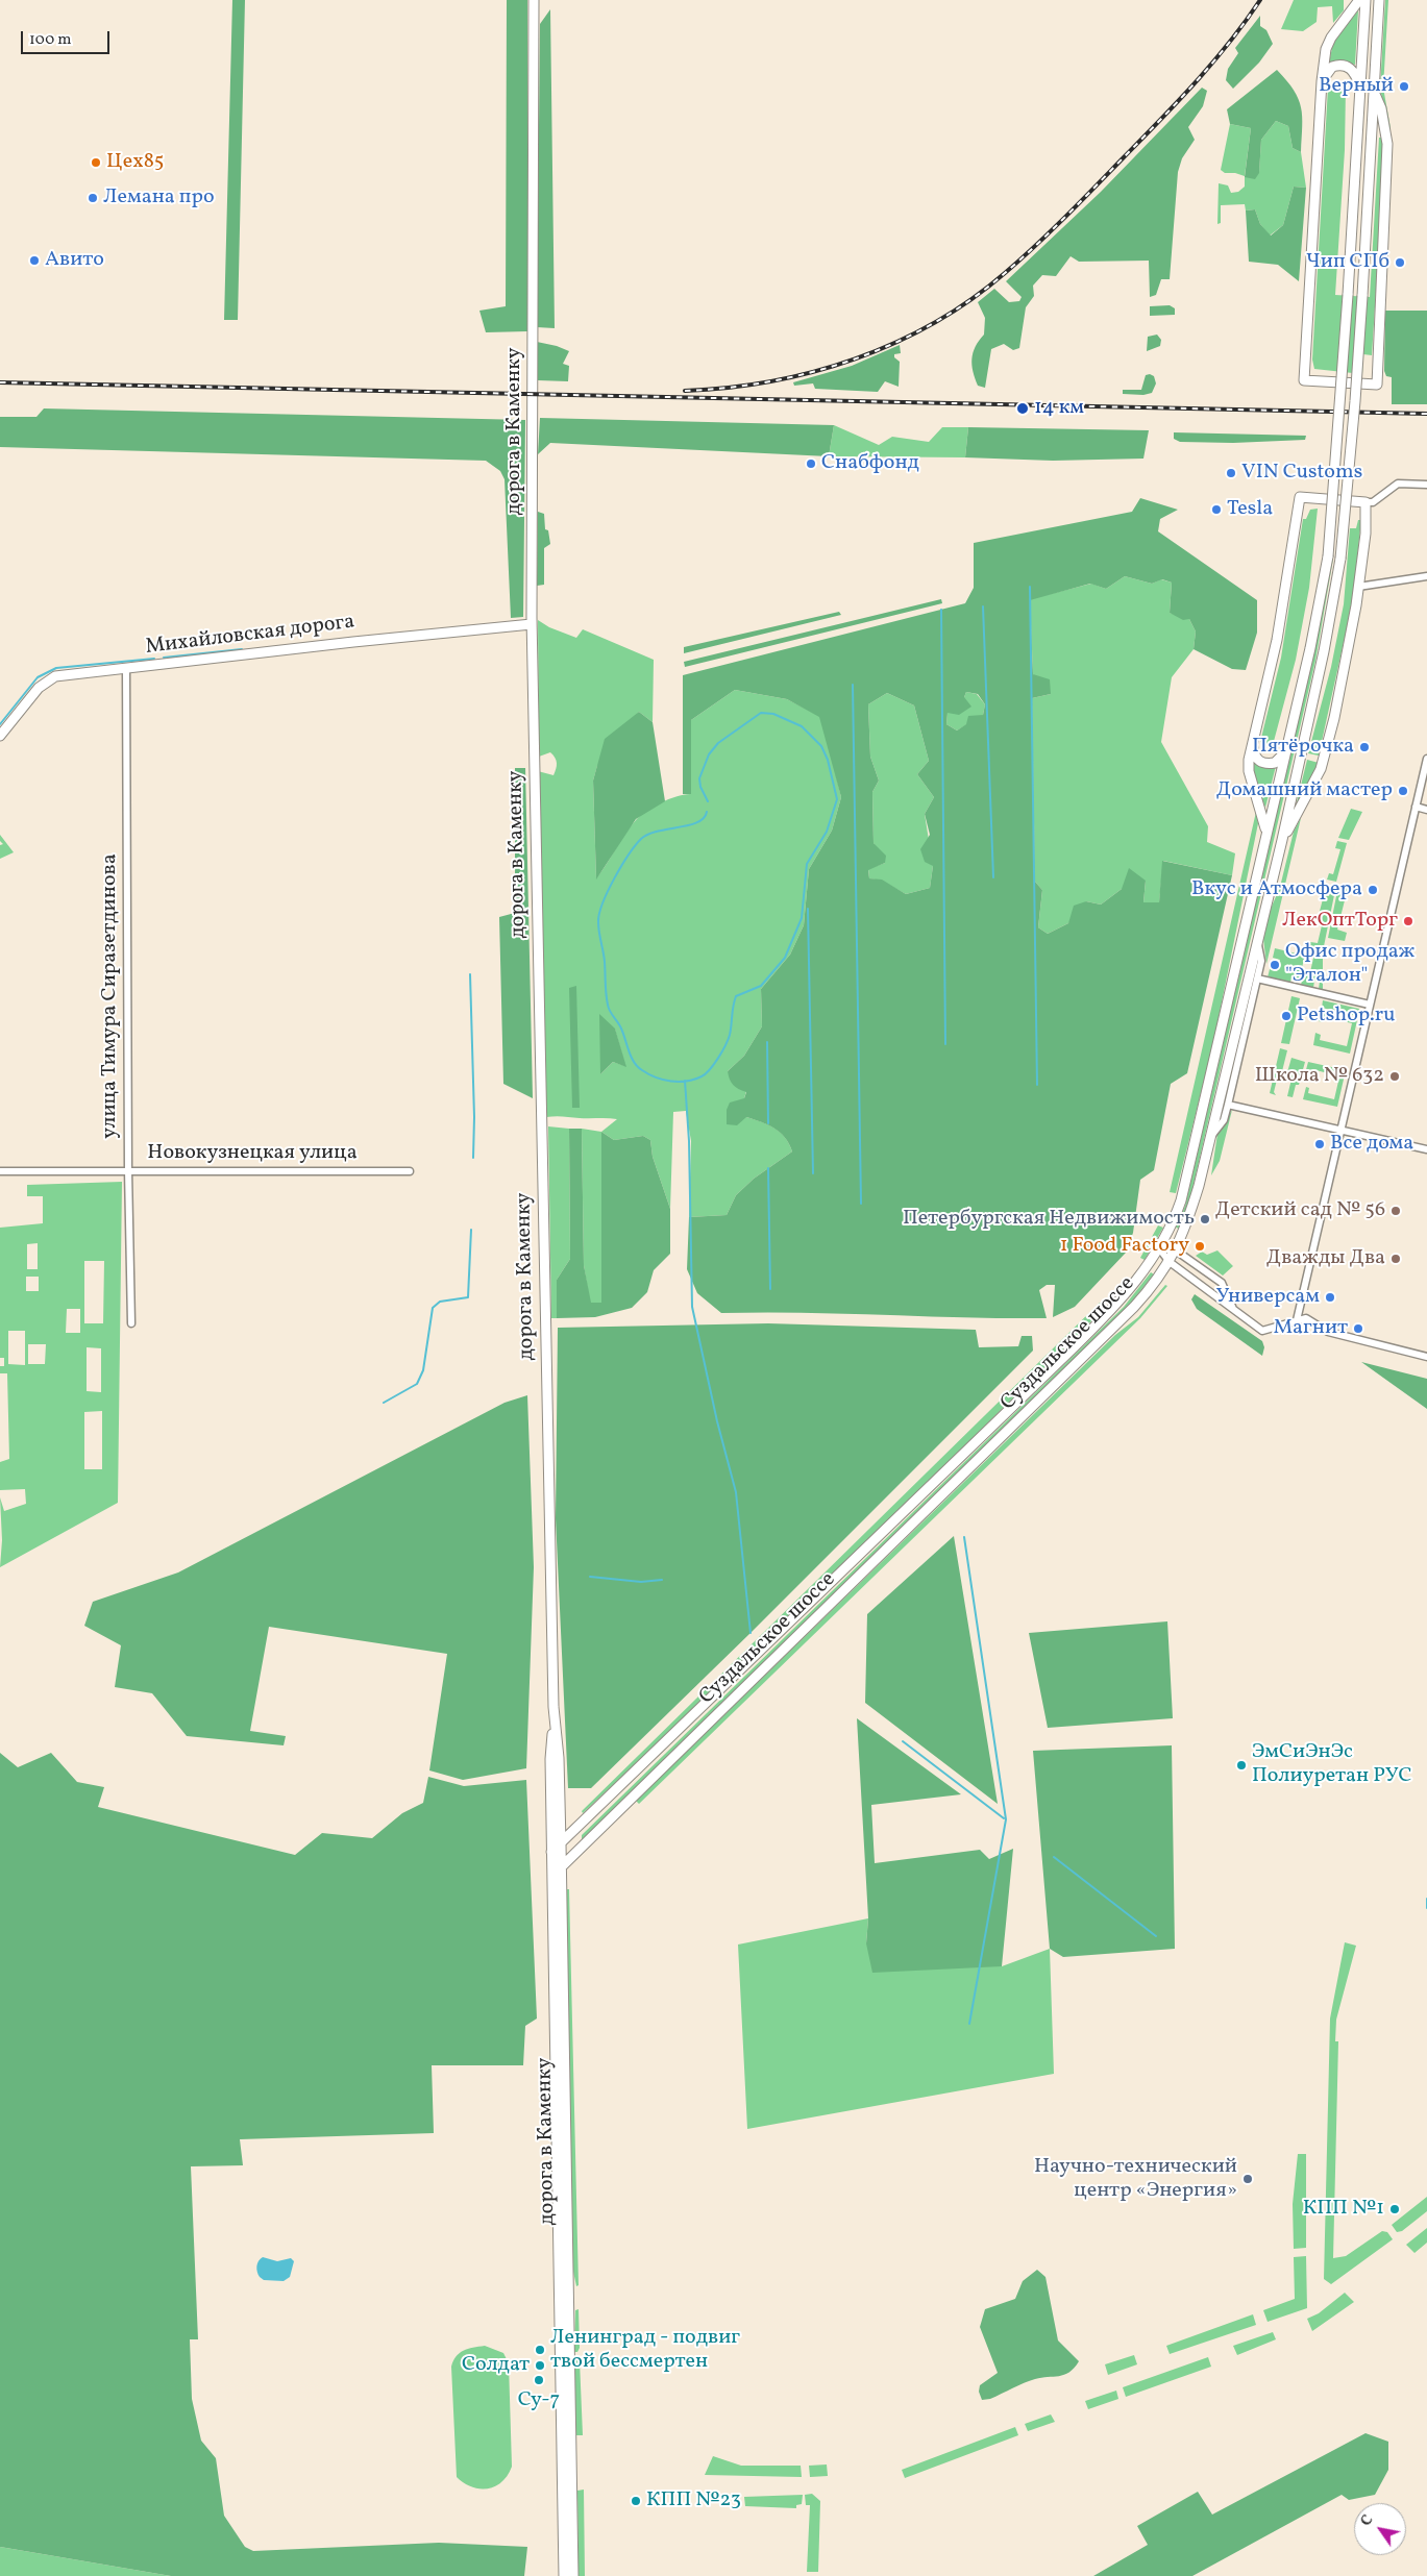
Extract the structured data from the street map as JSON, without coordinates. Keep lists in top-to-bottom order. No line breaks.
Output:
{"streets":{"main road":["дорога в Каменку","Михайловская дорога","Суздальское шоссе"],"street":["улица Тимура Сиразетдинова","Новокузнецкая улица"]},"crossings":[["дорога в Каменку","Михайловская дорога"],["дорога в Каменку","Суздальское шоссе"],["Михайловская дорога","улица Тимура Сиразетдинова"],["улица Тимура Сиразетдинова","Новокузнецкая улица"]],"places":["Верный","Цех85","Лемана про","Авито","Чип СПб","14 км","Снабфонд","VIN Customs","Tesla","Пятёрочка","Домашний мастер","Вкус и Атмосфера","ЛекОптТорг","Офис продаж \"Эталон\"","Petshop.ru","Школа № 632","Все дома","Детский сад № 56","Петербургская Недвижимость","1 Food Factory","Дважды Два","Универсам","Магнит","ЭмСиЭнЭс Полиуретан РУС","Научно-технический центр «Энергия»","КПП №1","Ленинград - подвиг твой бессмертен","Солдат","Су-7","КПП №23"],"scale_bar":"100 m","north":"top left"}
